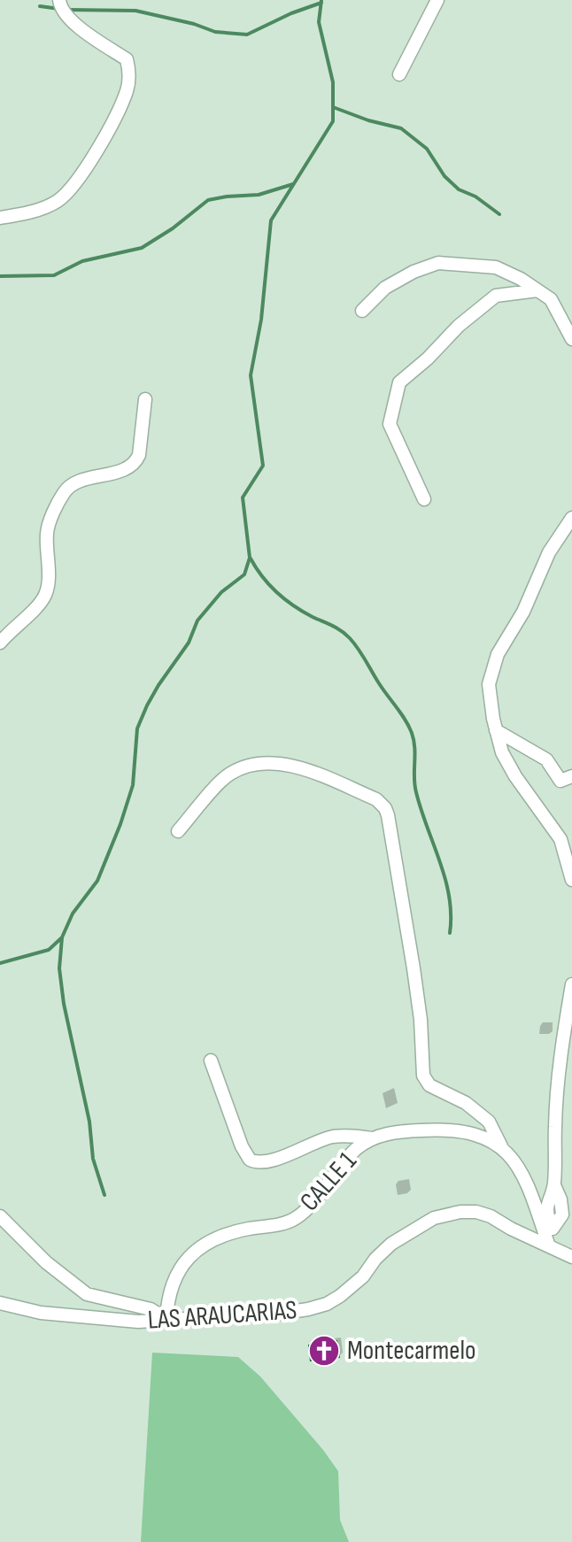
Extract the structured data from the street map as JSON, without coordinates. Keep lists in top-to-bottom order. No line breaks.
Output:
{"streets":{"street":["CALLE 1","LAS ARAUCARIAS"]},"crossings":[["CALLE 1","LAS ARAUCARIAS"]],"places":{"church":["Montecarmelo"]}}
